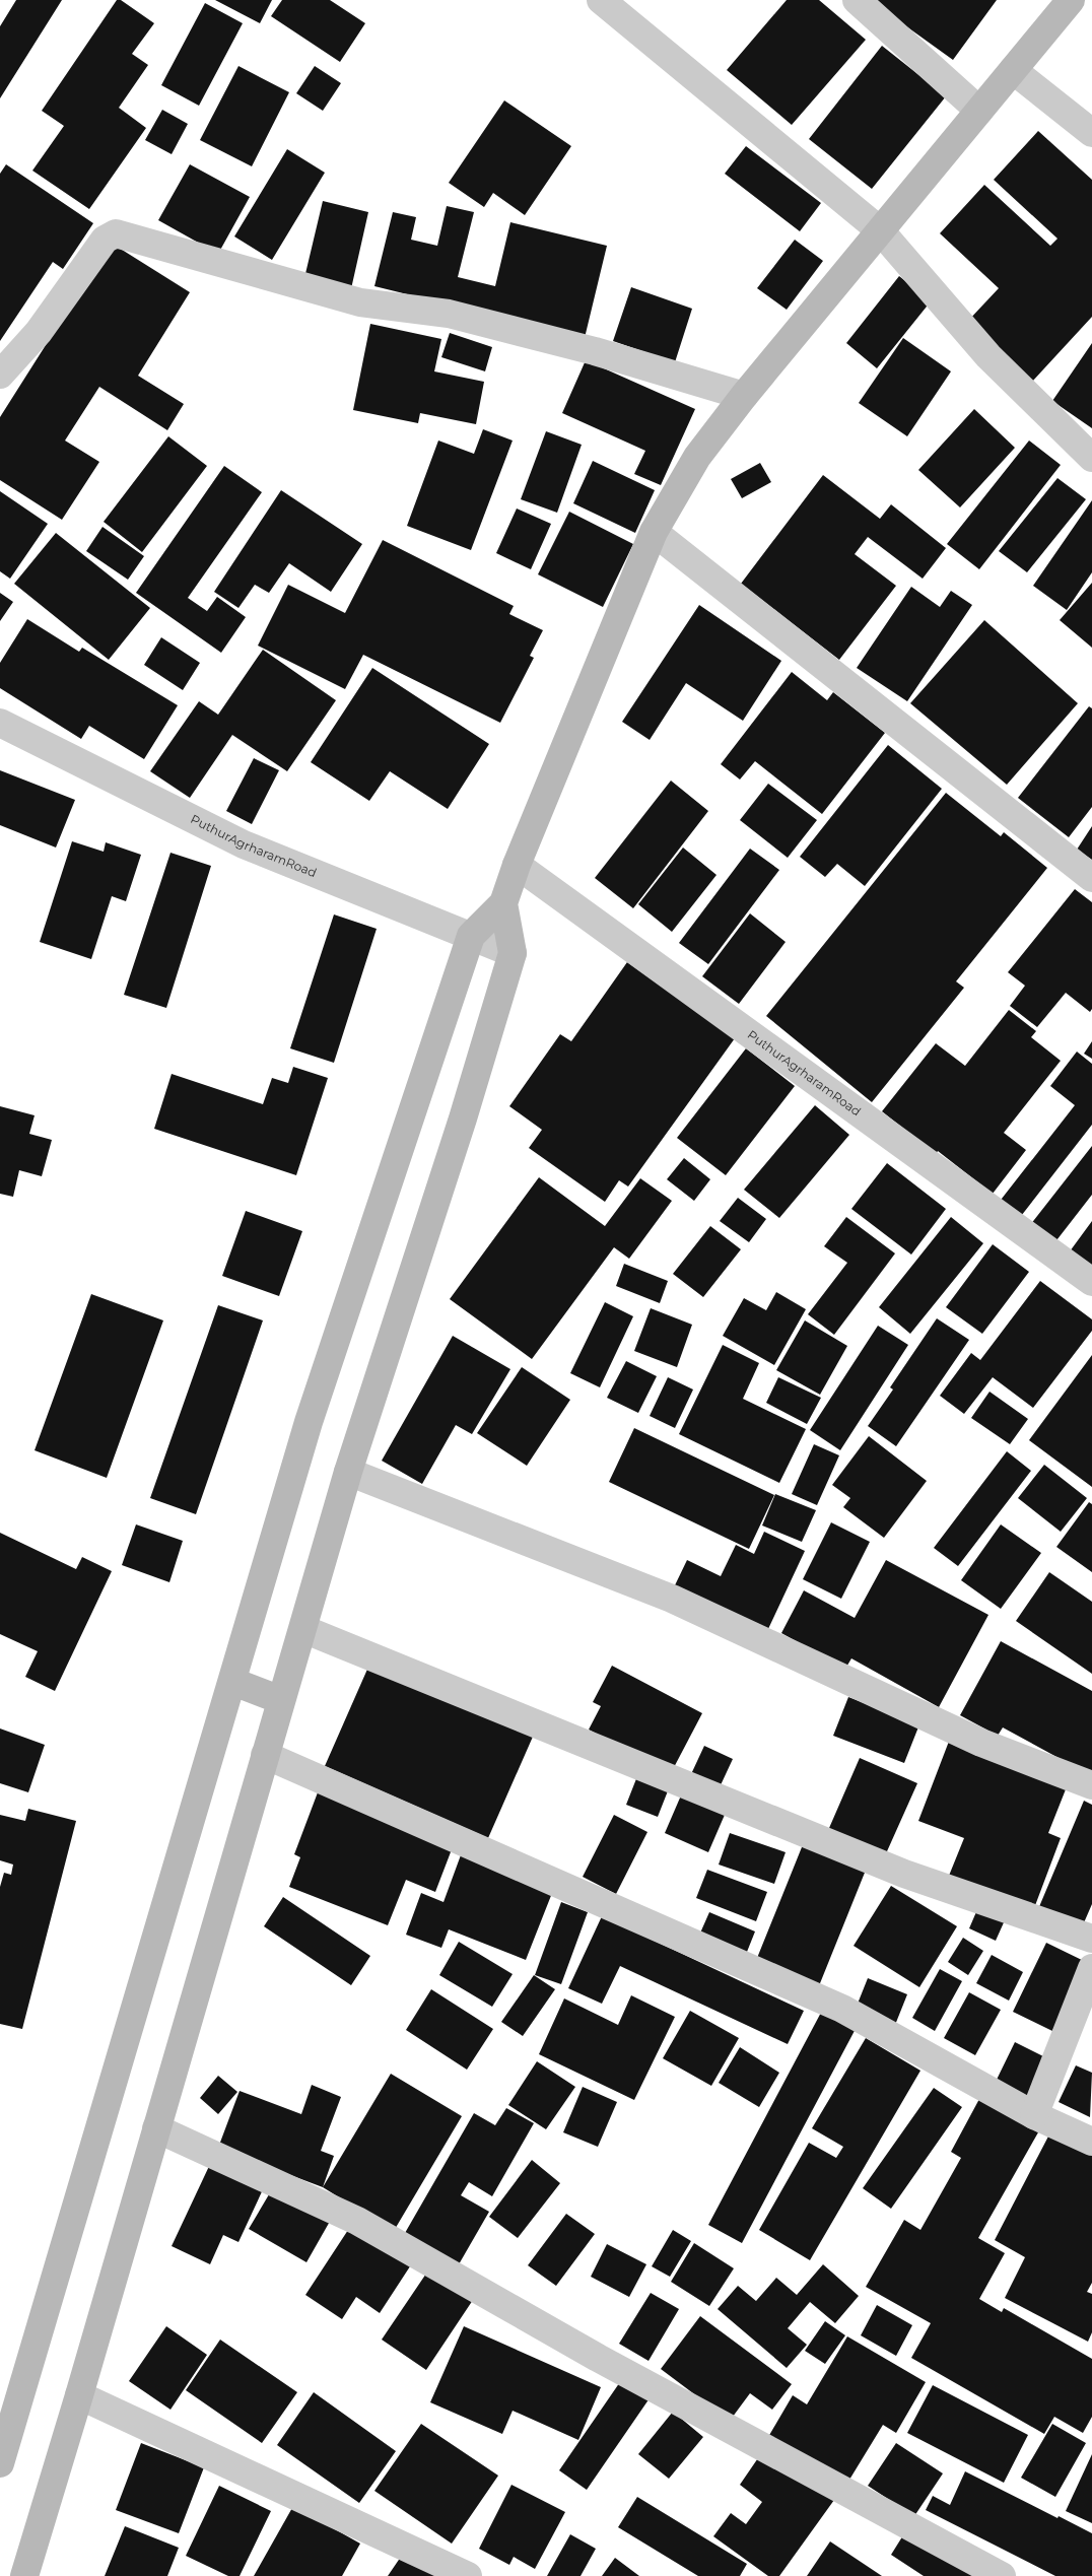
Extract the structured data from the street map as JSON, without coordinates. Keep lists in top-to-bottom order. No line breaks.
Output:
{"streets":{"street":["PuthurAgrharamRoad"]}}
